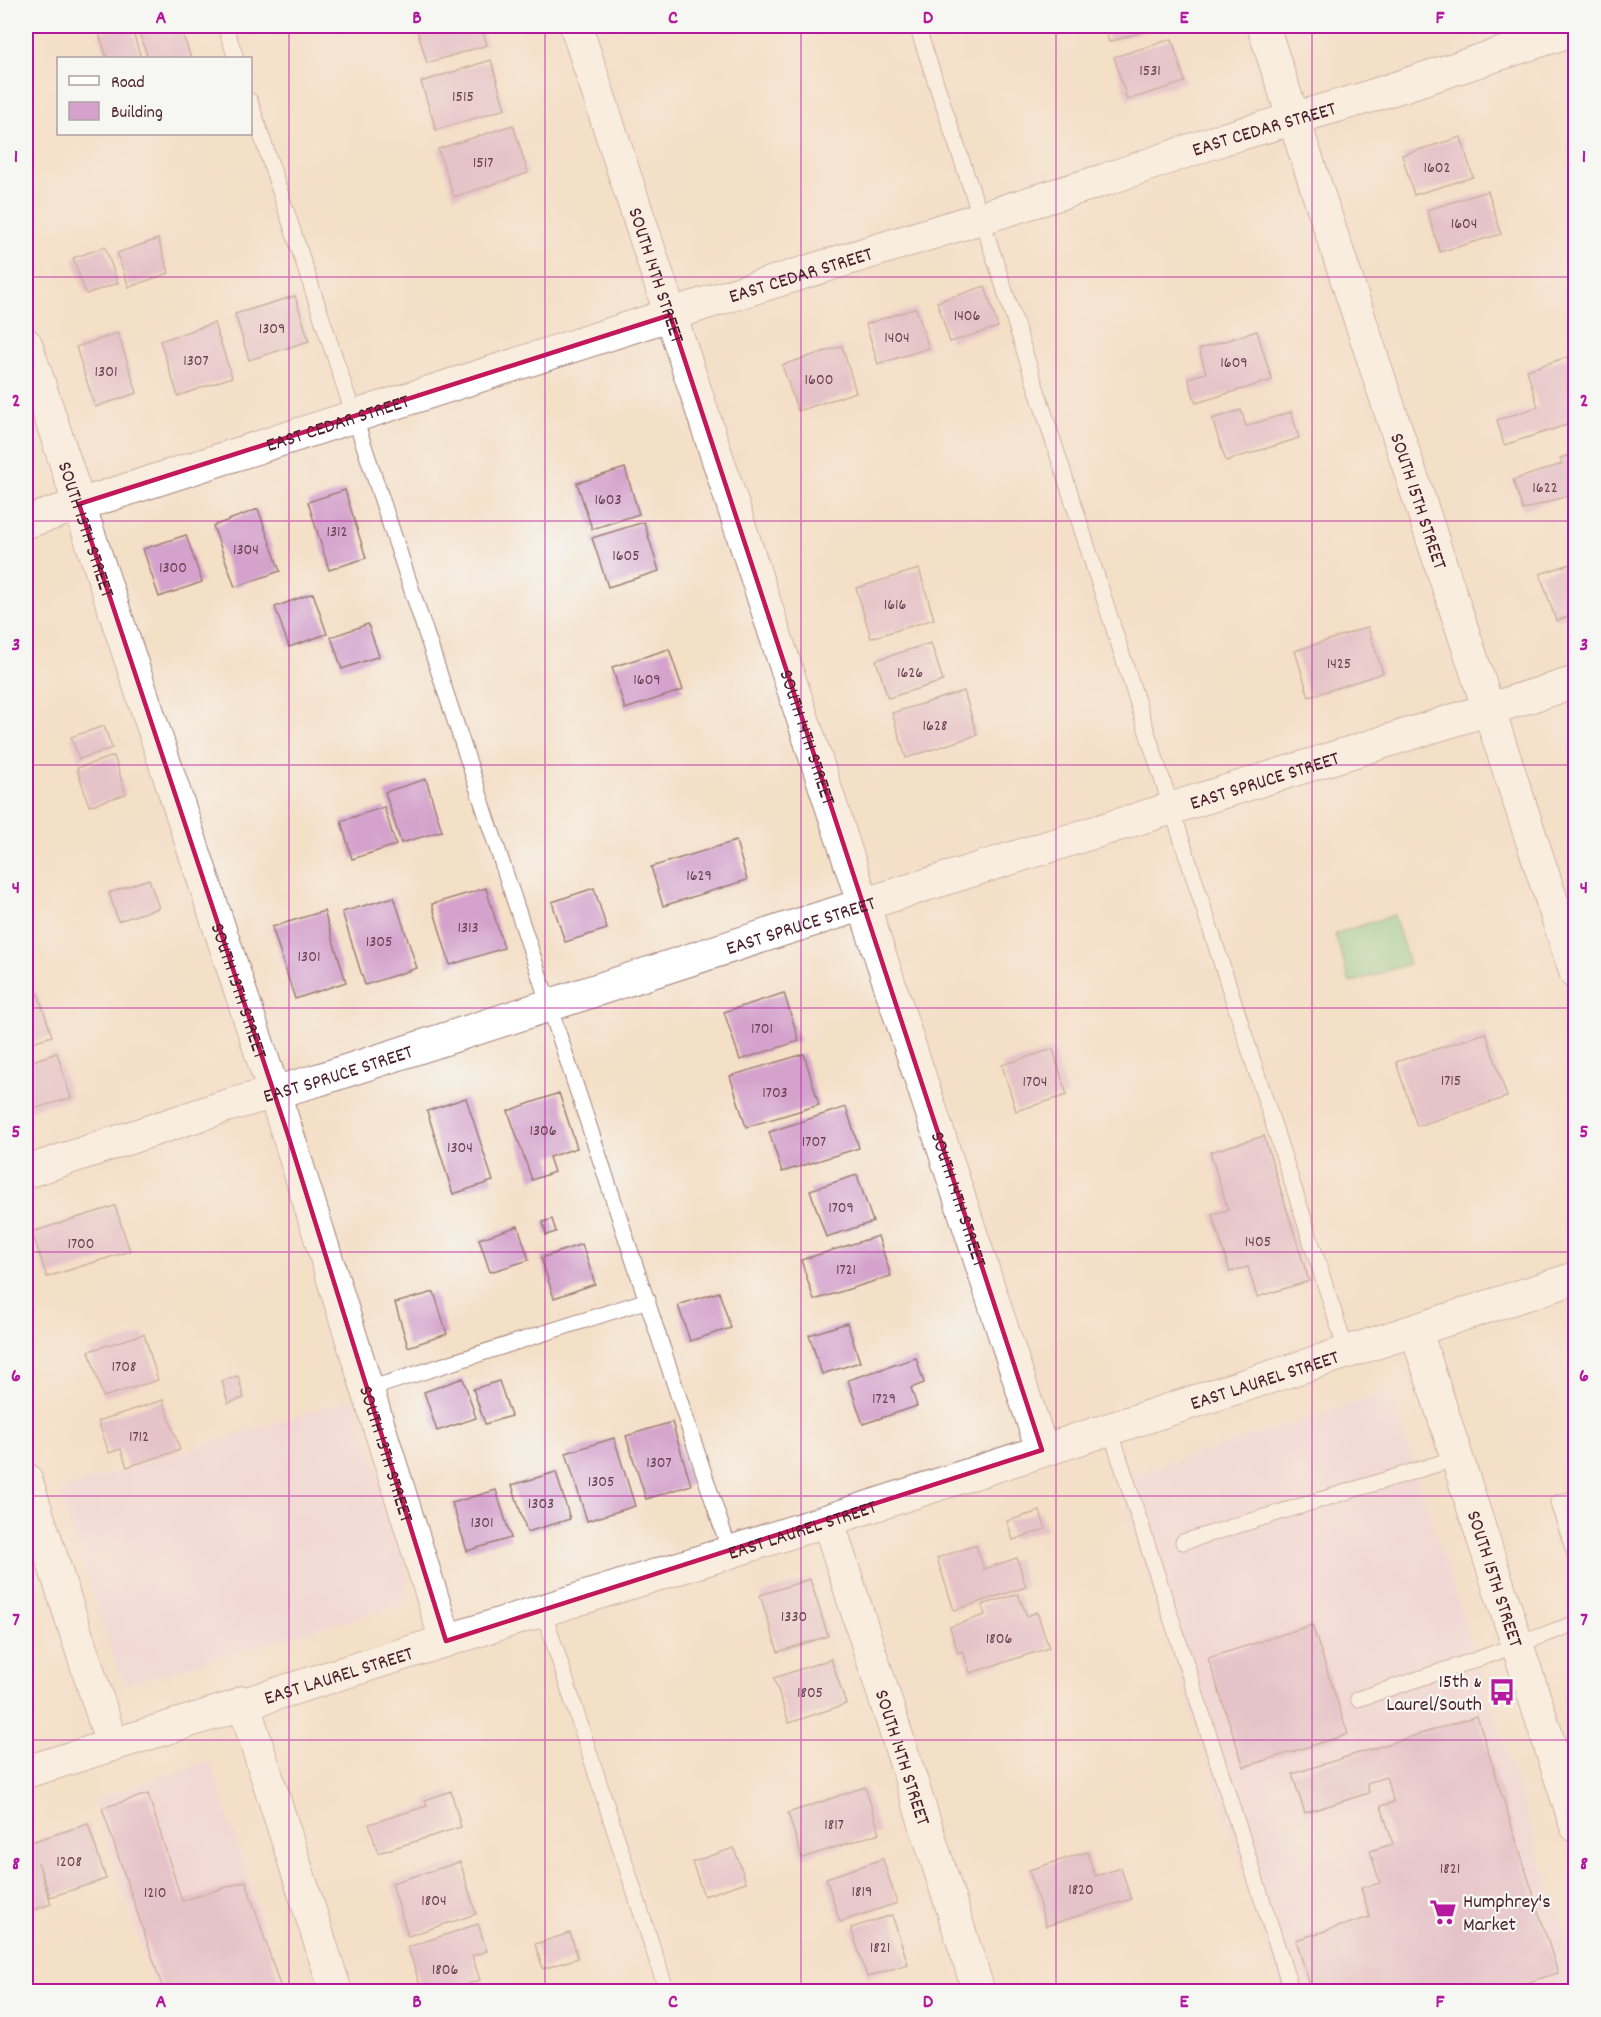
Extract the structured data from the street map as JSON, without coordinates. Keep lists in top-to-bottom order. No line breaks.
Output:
{"streets":{"street":["EAST CEDAR STREET","SOUTH 14TH STREET","SOUTH 15TH STREET","SOUTH 13TH STREET","EAST SPRUCE STREET","EAST LAUREL STREET"]},"crossings":[["EAST CEDAR STREET","SOUTH 14TH STREET"],["EAST CEDAR STREET","SOUTH 15TH STREET"],["EAST CEDAR STREET","SOUTH 13TH STREET"],["SOUTH 14TH STREET","EAST SPRUCE STREET"],["SOUTH 14TH STREET","EAST LAUREL STREET"],["SOUTH 15TH STREET","EAST SPRUCE STREET"],["SOUTH 15TH STREET","EAST LAUREL STREET"],["SOUTH 13TH STREET","EAST SPRUCE STREET"],["SOUTH 13TH STREET","EAST LAUREL STREET"]],"places":{"bus stop":["15th & Laurel/South"],"supermarket":["Humphrey's Market"]},"house_numbers":["1531","1515","1517","1602","1604","1406","1309","1404","1307","1609","1301","1600","1622","1603","1312","1304","1605","1300","1616","1425","1626","1609","1628","1629","1313","1305","1301","1701","1715","1704","1703","1306","1707","1304","1709","1405","1700","1721","1708","1729","1712","1307","1305","1303","1301","1330","1806","1805","1817","1208","1821","1820","1819","1210","1804","1821","1806"],"legend":["Road","Building"],"grid":{"columns":["A","B","C","D","E","F"],"rows":["1","2","3","4","5","6","7","8"]}}
